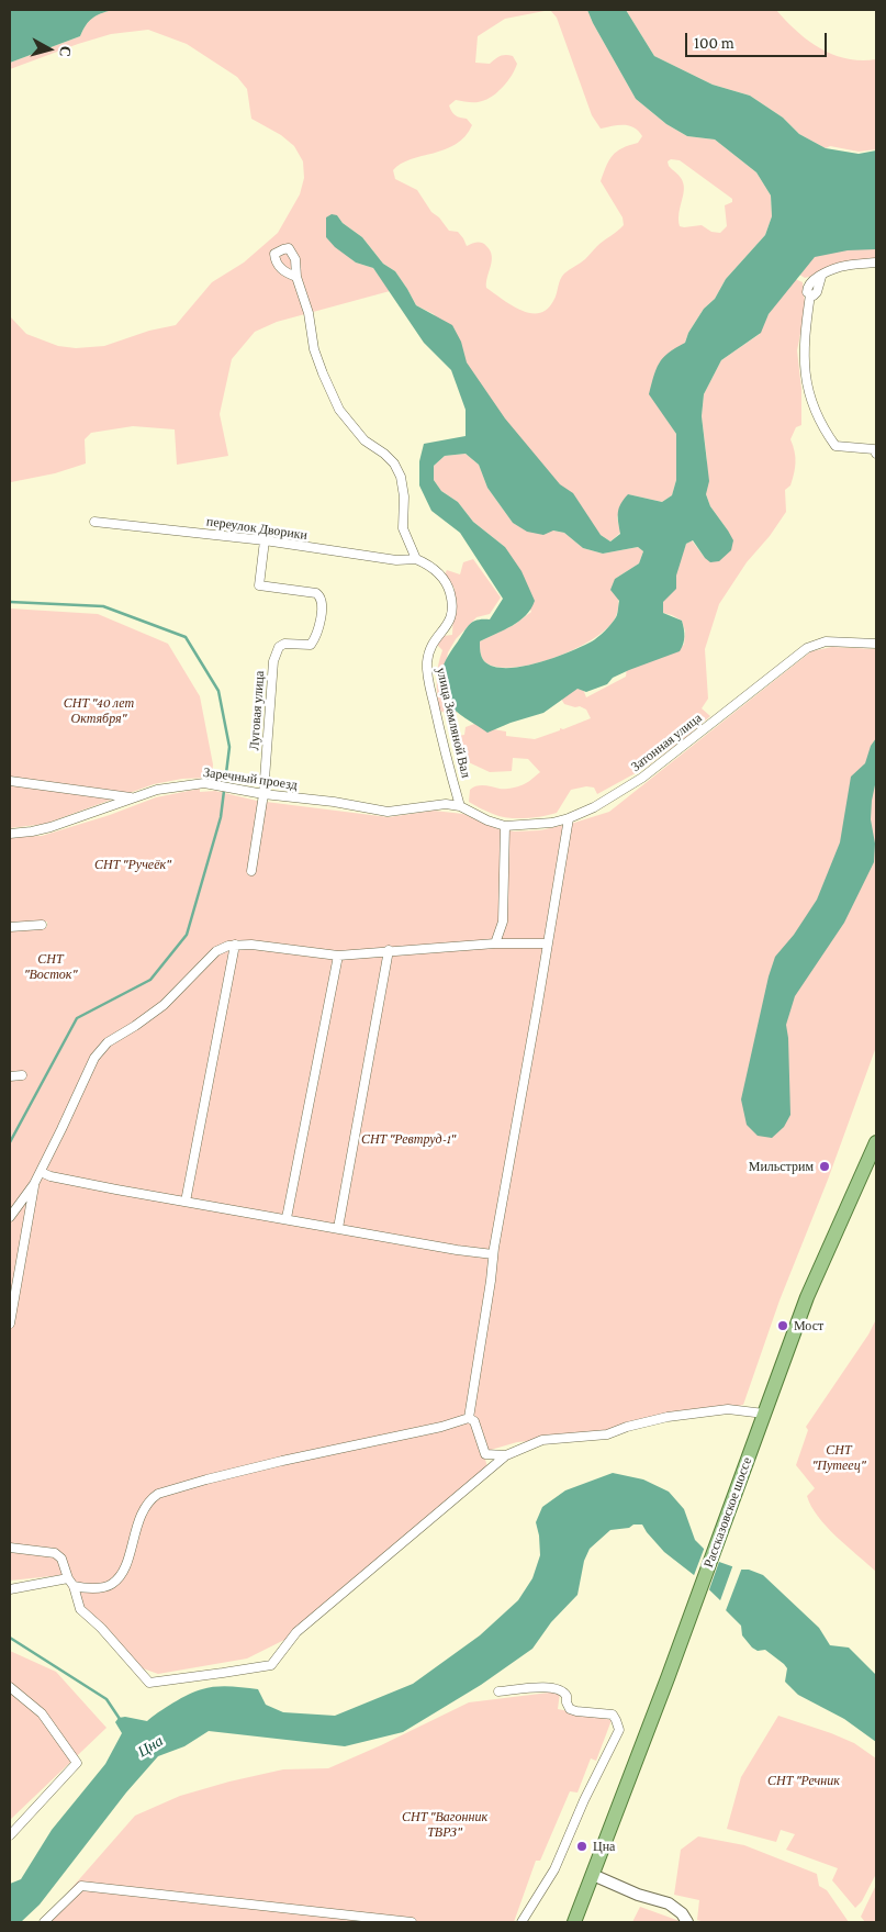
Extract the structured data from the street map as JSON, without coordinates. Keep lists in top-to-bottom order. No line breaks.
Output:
{"streets":{"main road":["Рассказовское шоссе"],"street":["переулок Дворики","Луговая улица","улица Земляной Вал","Затонная улица","Заречный проезд"]},"crossings":[["переулок Дворики","Луговая улица"],["переулок Дворики","улица Земляной Вал"],["Луговая улица","Заречный проезд"],["улица Земляной Вал","Затонная улица"],["улица Земляной Вал","Заречный проезд"],["Затонная улица","Заречный проезд"]],"water":["Цна"],"parks":["СНТ \"40 лет Октября\"","СНТ \"Ручеёк\"","СНТ \"Восток\"","СНТ \"Ревтруд-1\"","СНТ \"Путеец\"","СНТ \"Речник","СНТ \"Вагонник ТВРЗ\""],"places":["Мильстрим","Мост","Цна"],"scale_bar":"100 m","north":"right"}
